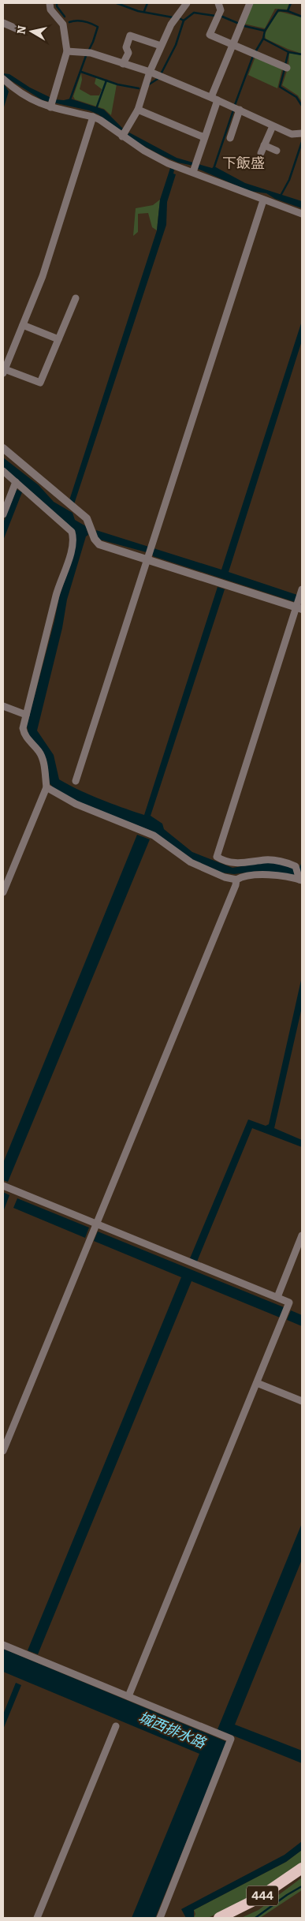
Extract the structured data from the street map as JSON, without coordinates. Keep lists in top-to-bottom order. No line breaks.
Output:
{"streets":{"highway":["444"]},"districts":["下飯盛"],"water":["城西排水路"],"north":"left"}
